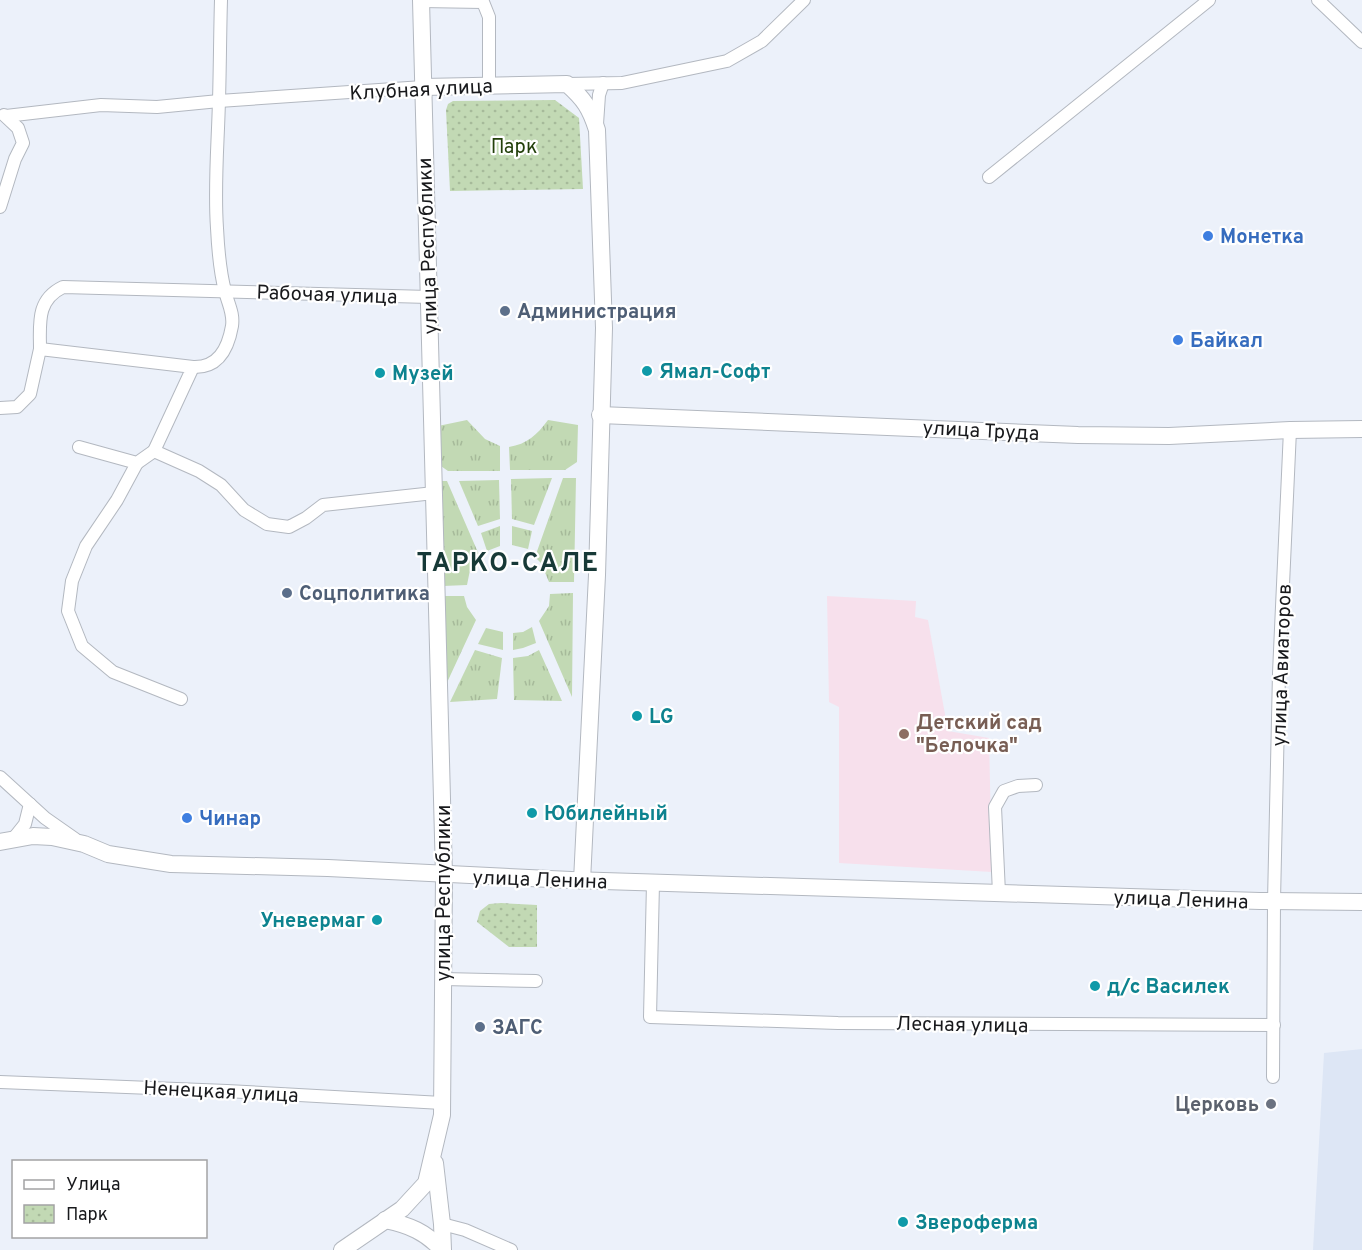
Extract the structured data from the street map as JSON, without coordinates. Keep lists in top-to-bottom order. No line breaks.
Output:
{"streets":{"street":["Клубная улица","улица Республики","Рабочая улица","улица Труда","улица Авиаторов","улица Ленина","Лесная улица","Ненецкая улица"]},"crossings":[["Клубная улица","улица Республики"],["улица Республики","Рабочая улица"],["улица Республики","улица Ленина"],["улица Республики","Ненецкая улица"],["улица Труда","улица Авиаторов"],["улица Авиаторов","улица Ленина"],["улица Авиаторов","Лесная улица"],["улица Ленина","Лесная улица"]],"districts":["ТАРКО-САЛЕ"],"parks":["Парк"],"places":["Монетка","Администрация","Байкал","Ямал-Софт","Музей","Соцполитика","LG","Детский сад \"Белочка\"","Юбилейный","Чинар","Уневермаг","д/с Василек","ЗАГС","Церковь","Звероферма"],"legend":["Улица","Парк"]}
